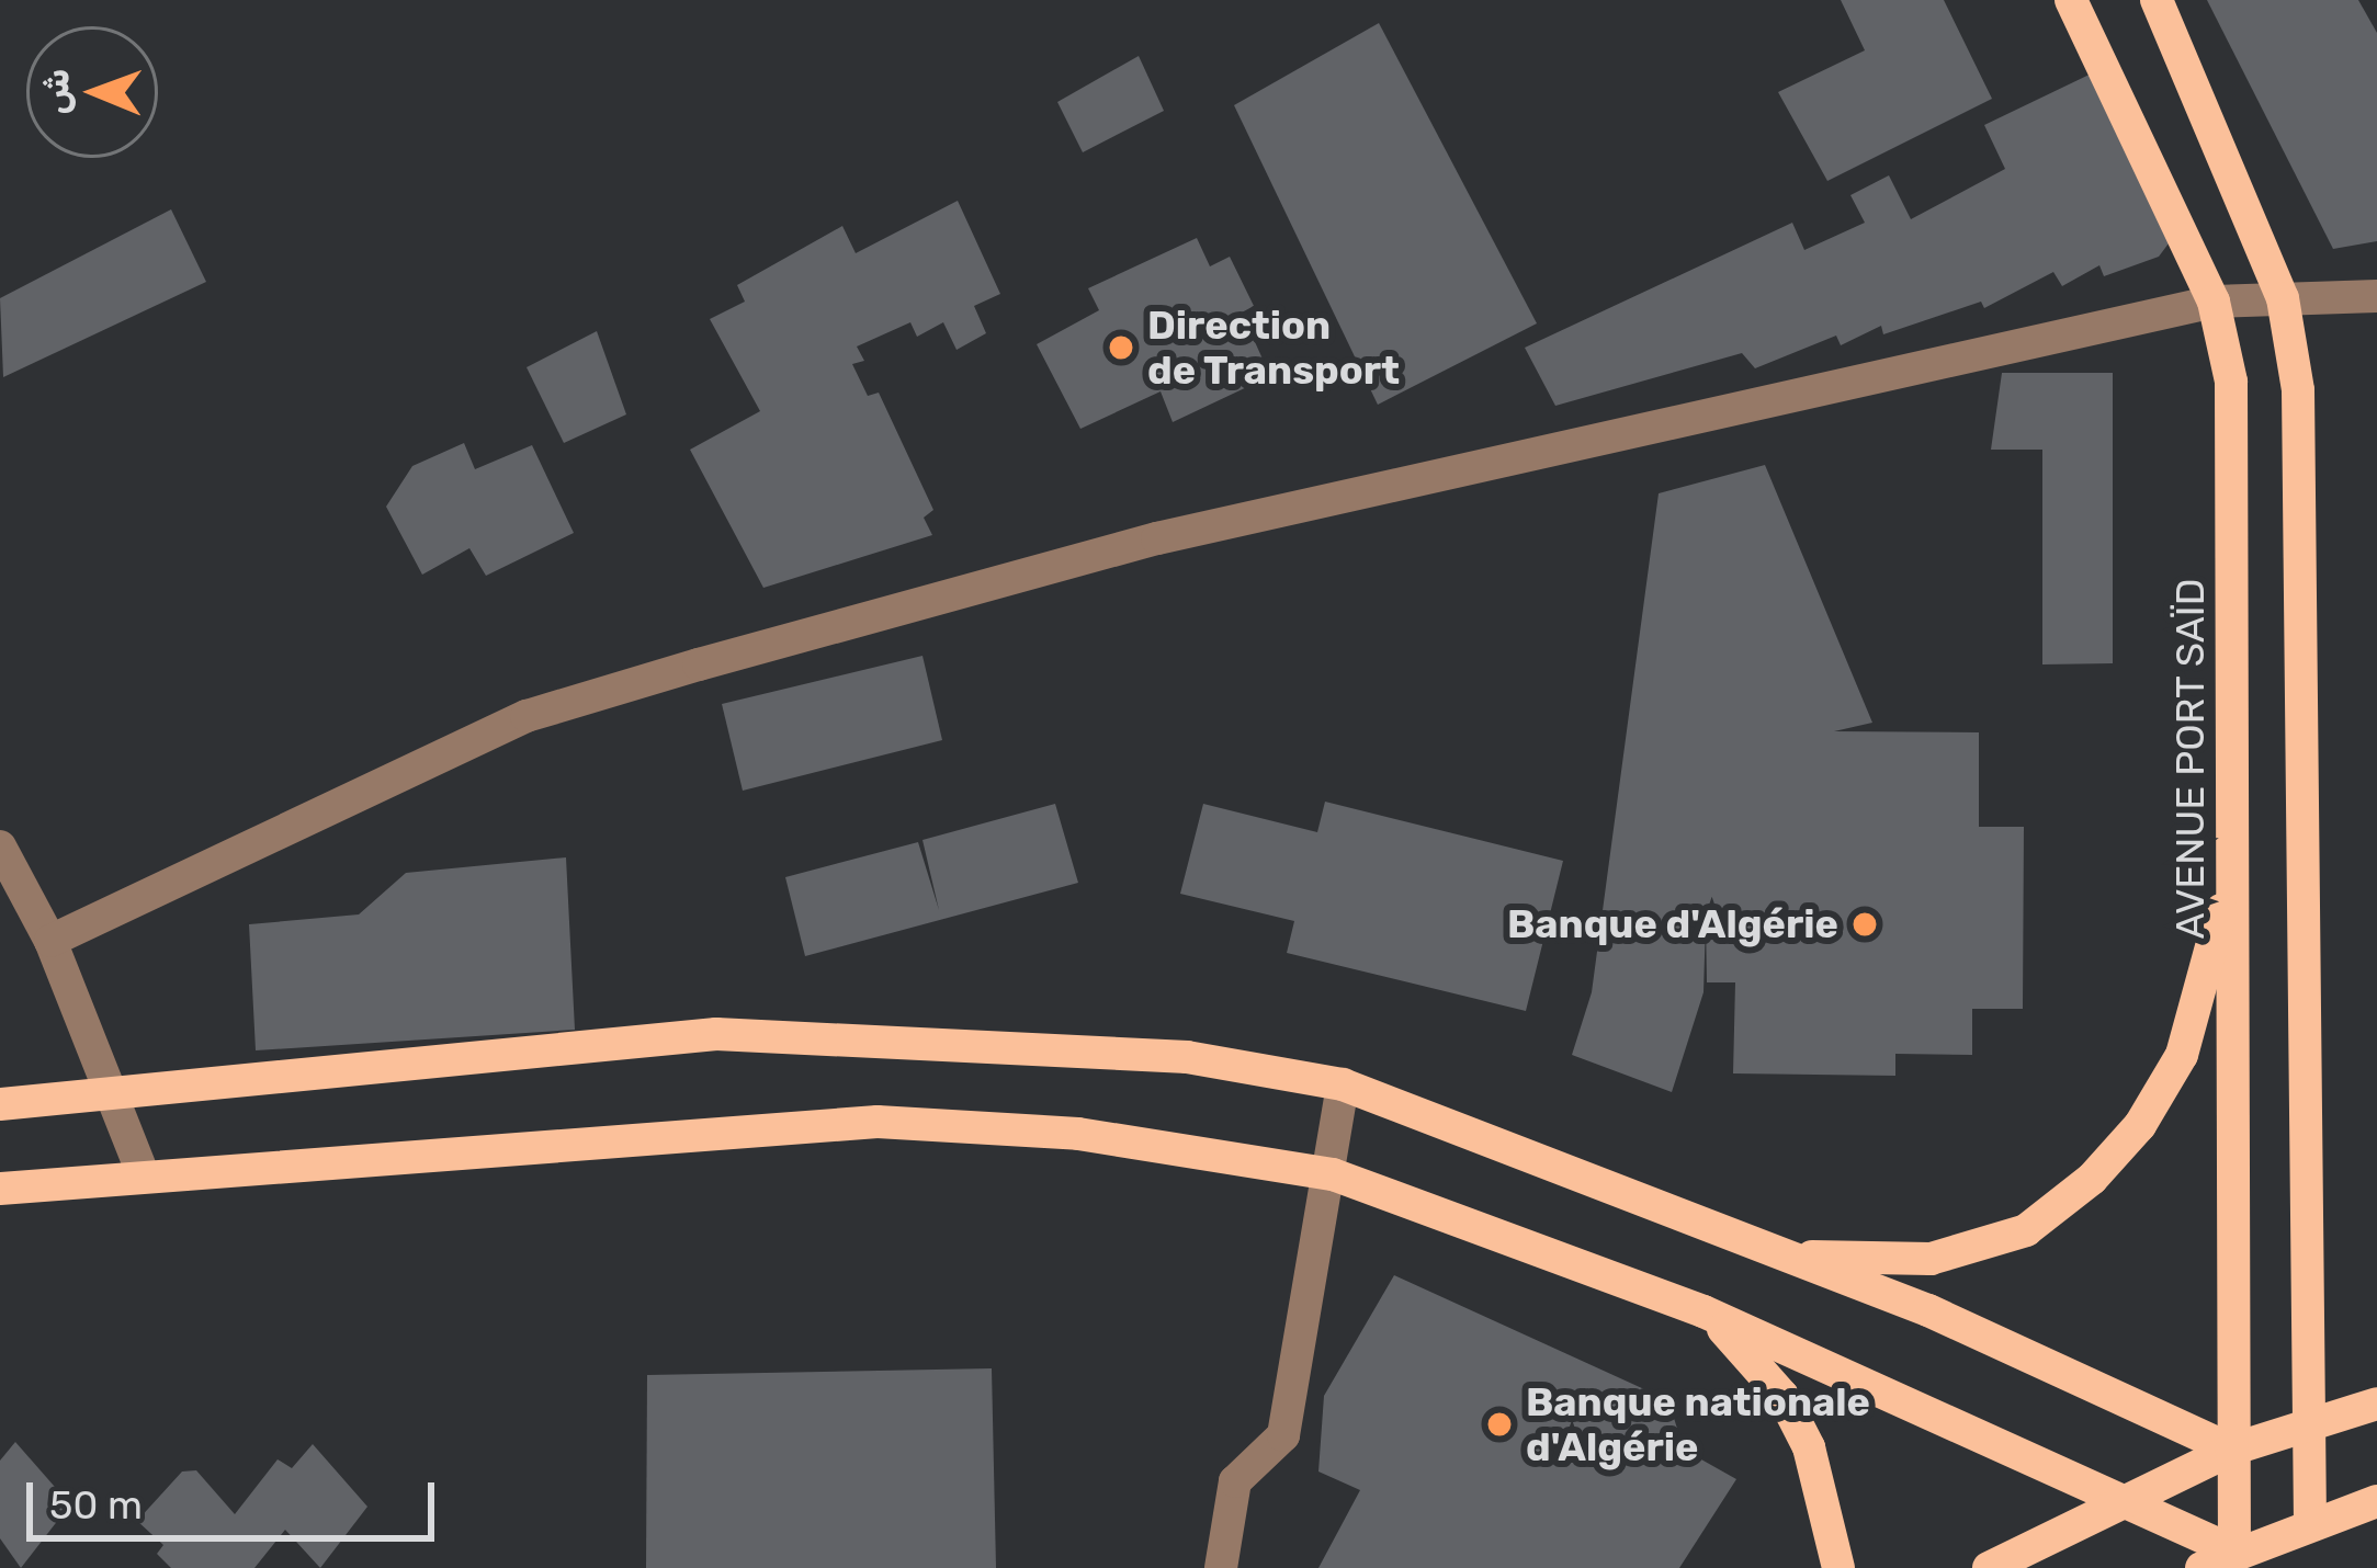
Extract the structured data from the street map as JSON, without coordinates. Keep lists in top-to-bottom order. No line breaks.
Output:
{"streets":{"main road":["AVENUE PORT SAÏD"]},"places":["Direction de Transport","Banque d'Algérie","Banque nationale d'Algérie"],"scale_bar":"50 m","north":"left"}
